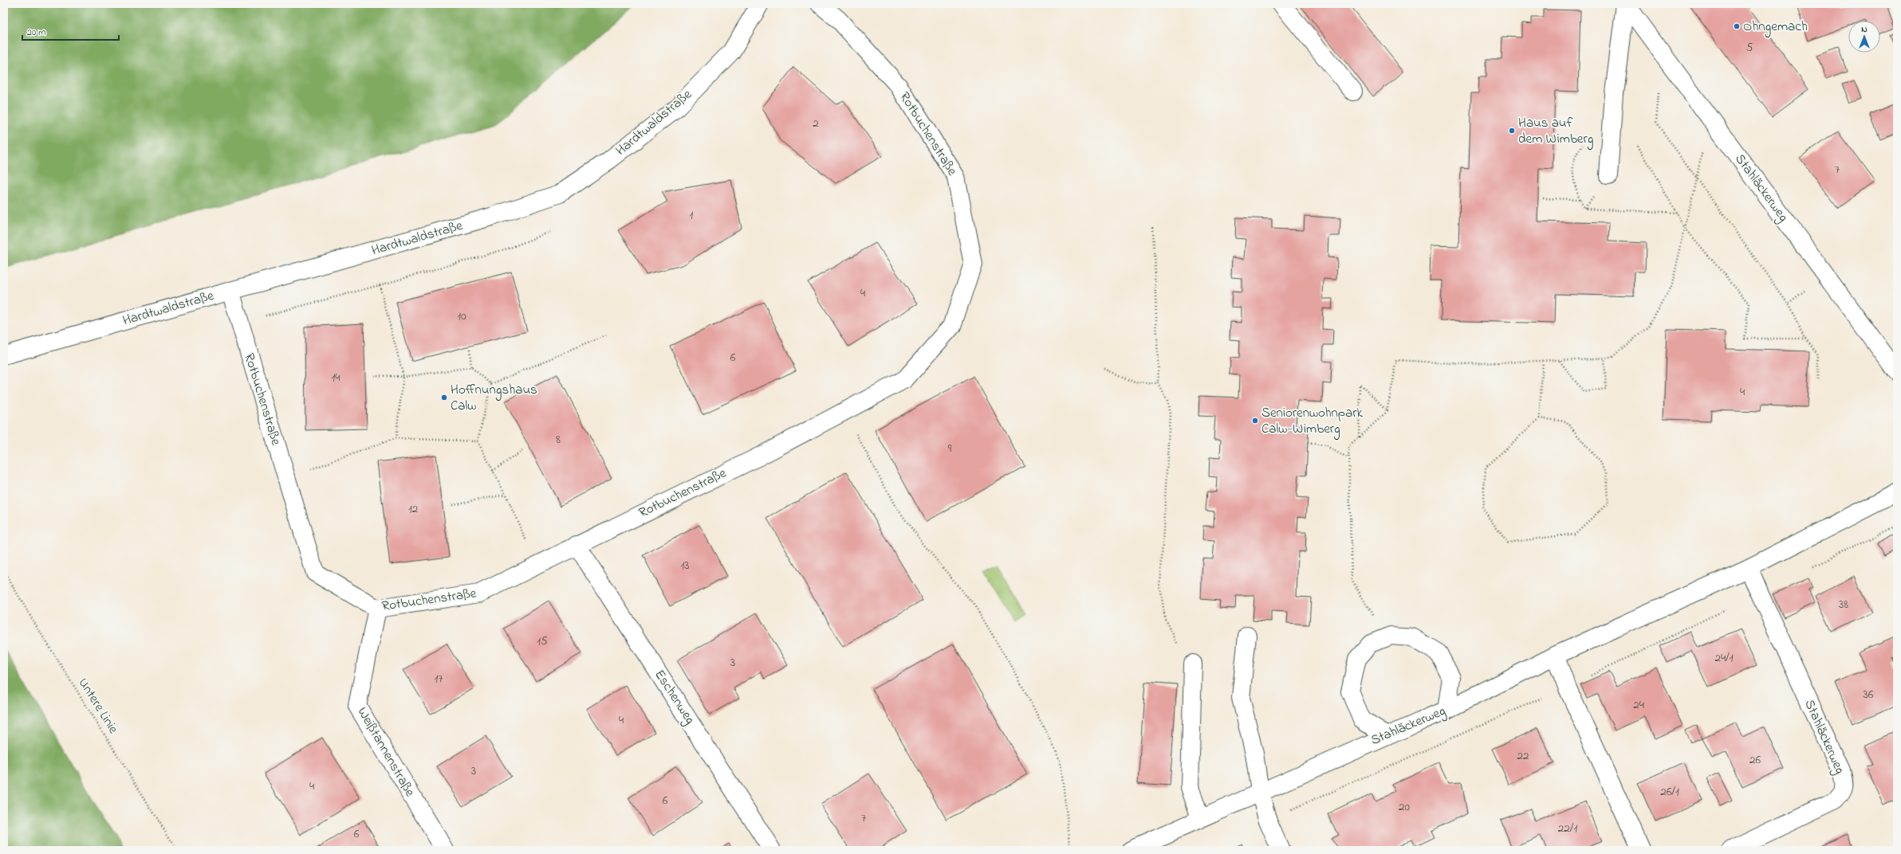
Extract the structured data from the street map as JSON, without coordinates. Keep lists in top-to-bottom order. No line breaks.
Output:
{"streets":{"street":["Hardtwaldstraße","Rotbuchenstraße","Stahläckerweg","Eschenweg","Weißtannenstraße"],"path":["Untere Linie"]},"crossings":[["Hardtwaldstraße","Rotbuchenstraße"],["Rotbuchenstraße","Eschenweg"],["Rotbuchenstraße","Weißtannenstraße"]],"places":["Ohngemach","Haus auf dem Wimberg","Hoffnungshaus Calw","Seniorenwohnpark Calw-Wimberg"],"house_numbers":["5","2","7","1","4","10","6","14","4","8","9","12","13","38","15","24/1","3","17","36","24","4","22","26","3","4","26/1","6","20","7","22/1","6"],"scale_bar":"20 m","north":"top"}
